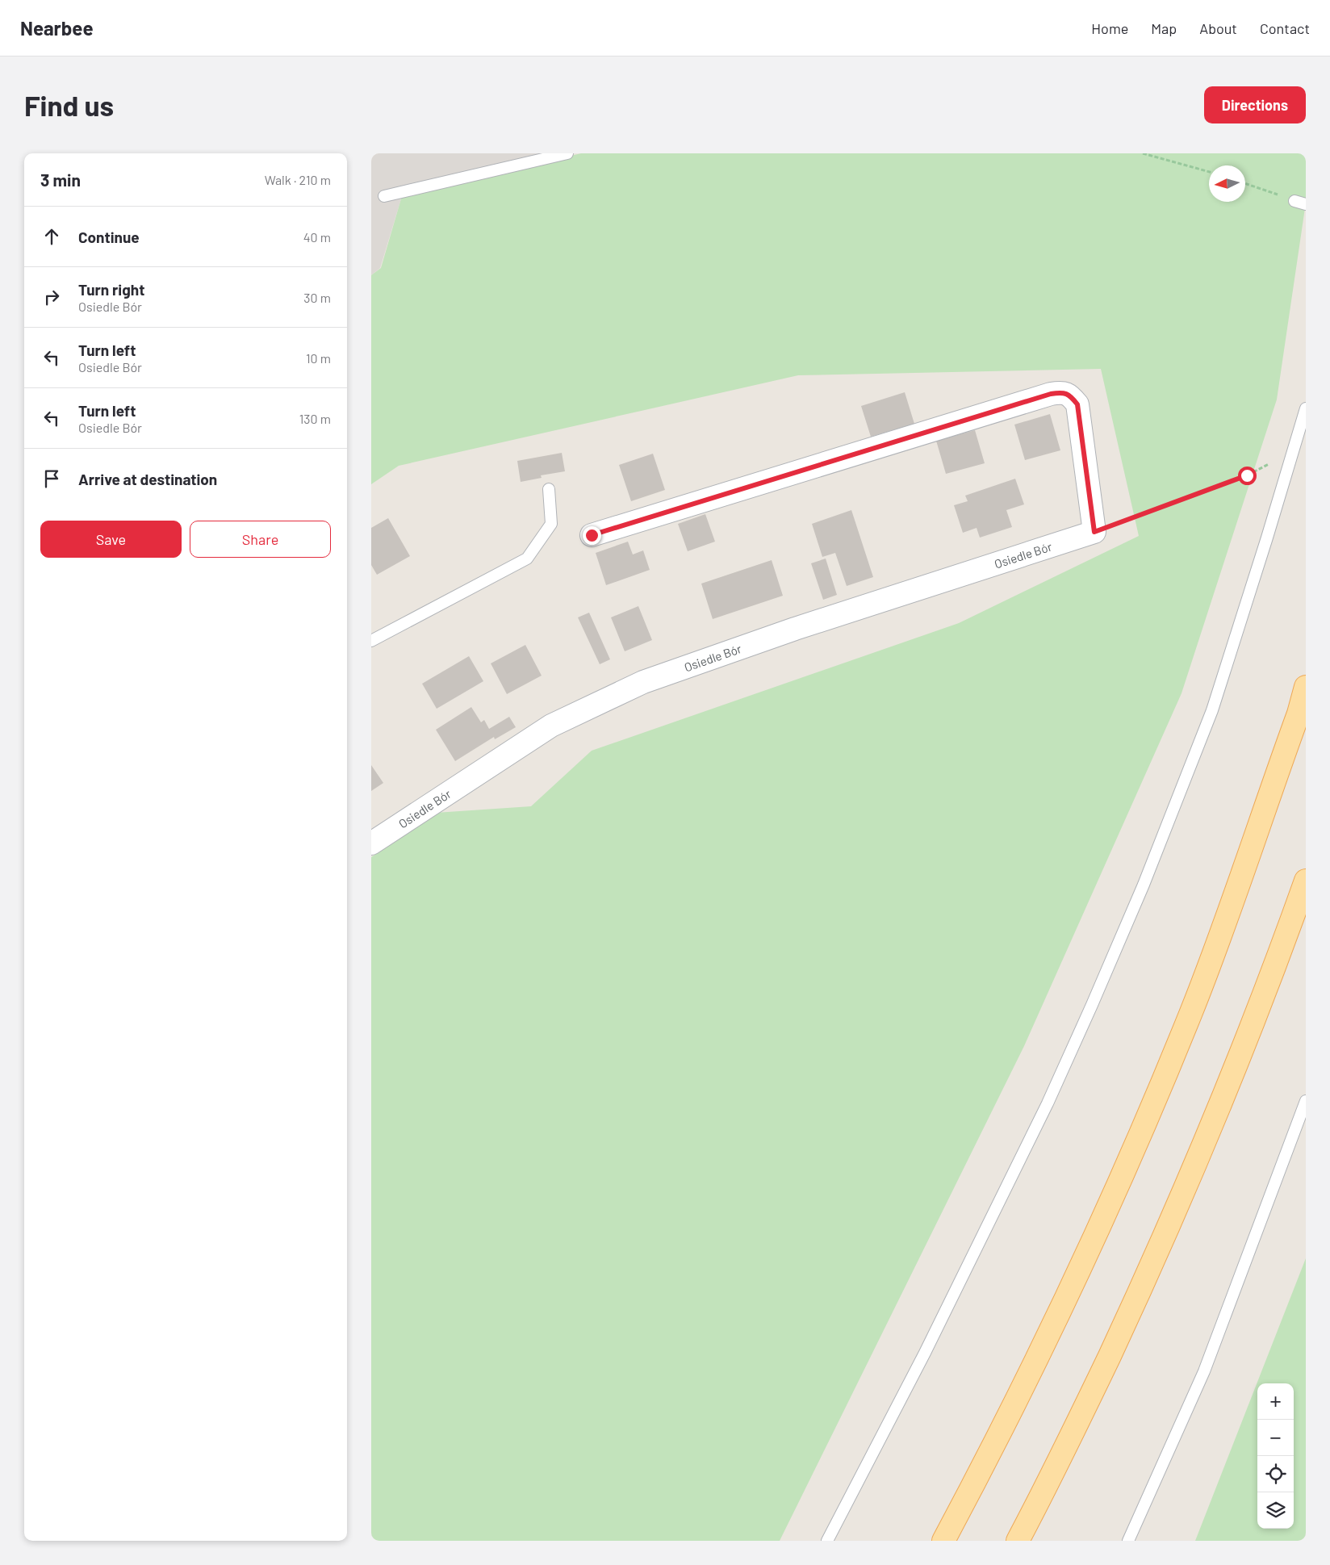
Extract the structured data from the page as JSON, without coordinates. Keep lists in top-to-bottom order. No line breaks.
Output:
{"streets":{"street":["Osiedle Bór"]},"north":"left","page":{"header":"Nearbee","nav":["Home","Map","About","Contact"],"buttons":["Directions",["Save","Share"]],"title":"Find us","heading":["3 min","Walk · 210 m"],"list":[["Continue","40 m"],["Turn right","Osiedle Bór","30 m"],["Turn left","Osiedle Bór","10 m"],["Turn left","Osiedle Bór","130 m"],"Arrive at destination"],"map_buttons":["+","−"]}}
